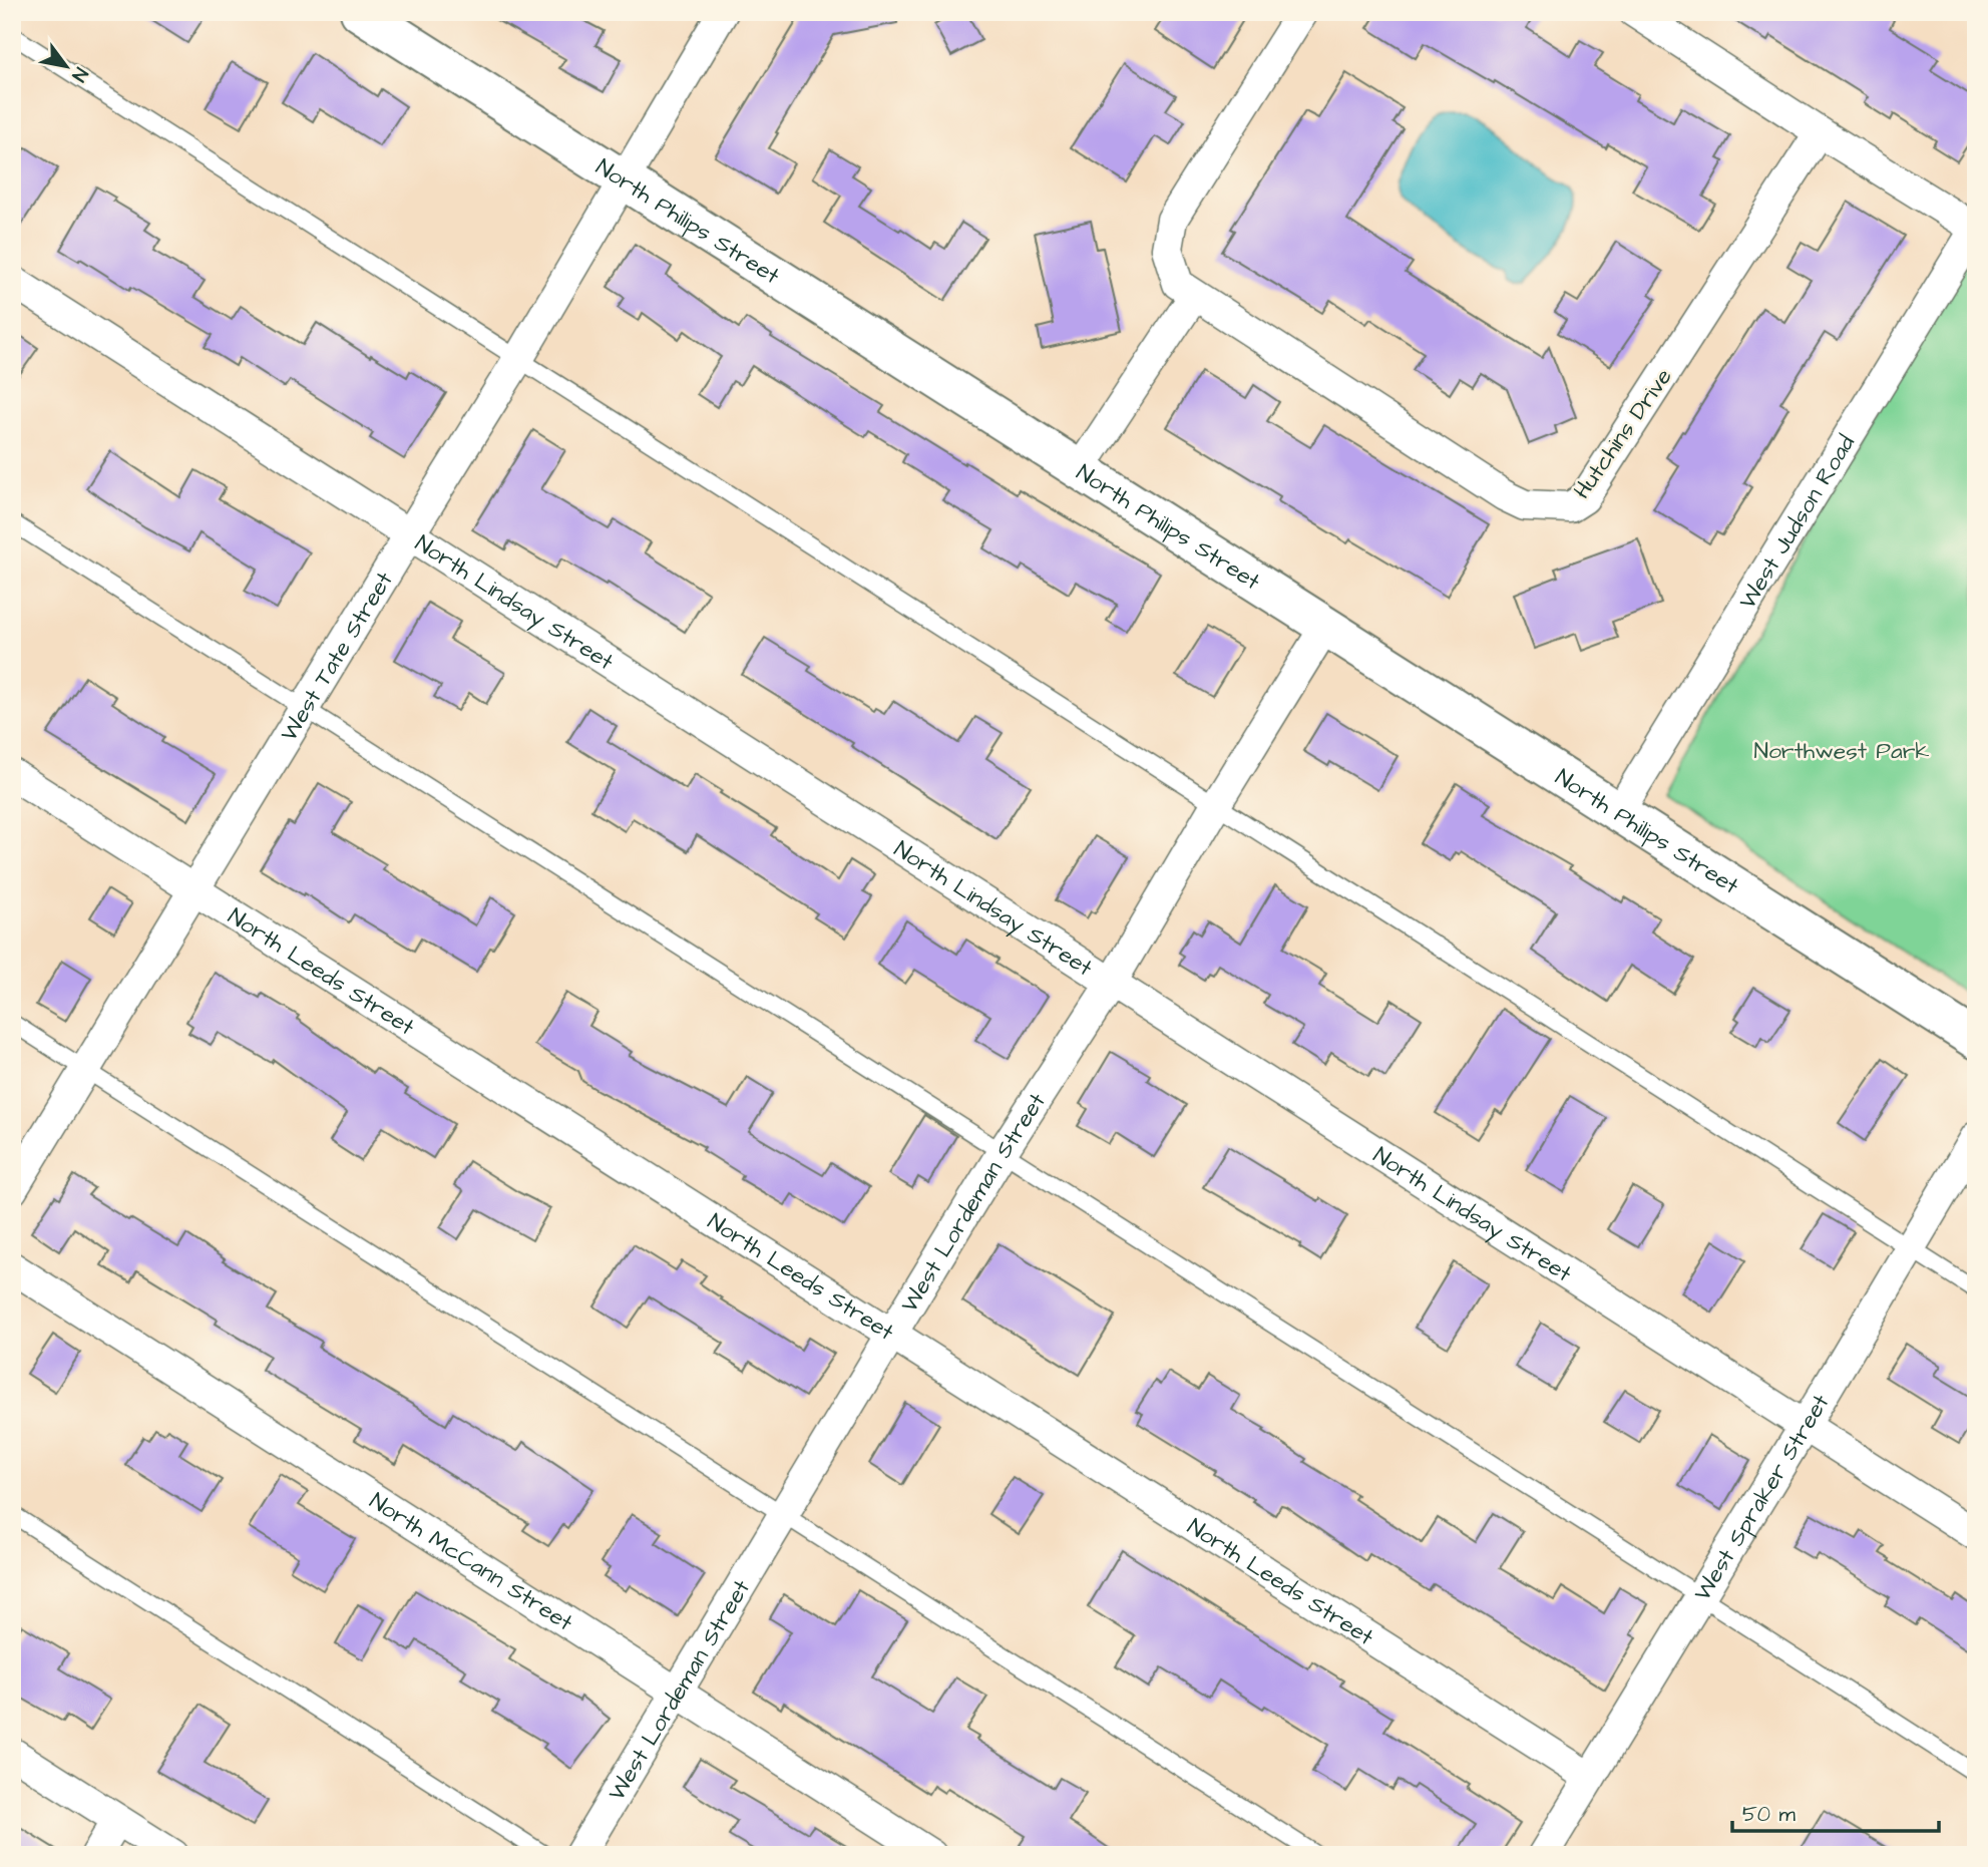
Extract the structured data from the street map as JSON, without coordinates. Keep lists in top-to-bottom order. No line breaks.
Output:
{"streets":{"street":["North Philips Street","Hutchins Drive","West Judson Road","North Lindsay Street","West Tate Street","North Leeds Street","West Lordeman Street","West Spraker Street","North McCann Street"]},"crossings":[["North Philips Street","West Judson Road"],["North Philips Street","West Tate Street"],["North Philips Street","West Lordeman Street"],["North Lindsay Street","West Tate Street"],["North Lindsay Street","West Lordeman Street"],["North Lindsay Street","West Spraker Street"],["West Tate Street","North Leeds Street"],["North Leeds Street","West Lordeman Street"],["North Leeds Street","West Spraker Street"],["West Lordeman Street","North McCann Street"]],"parks":["Northwest Park"],"scale_bar":"50 m","north":"bottom right"}
